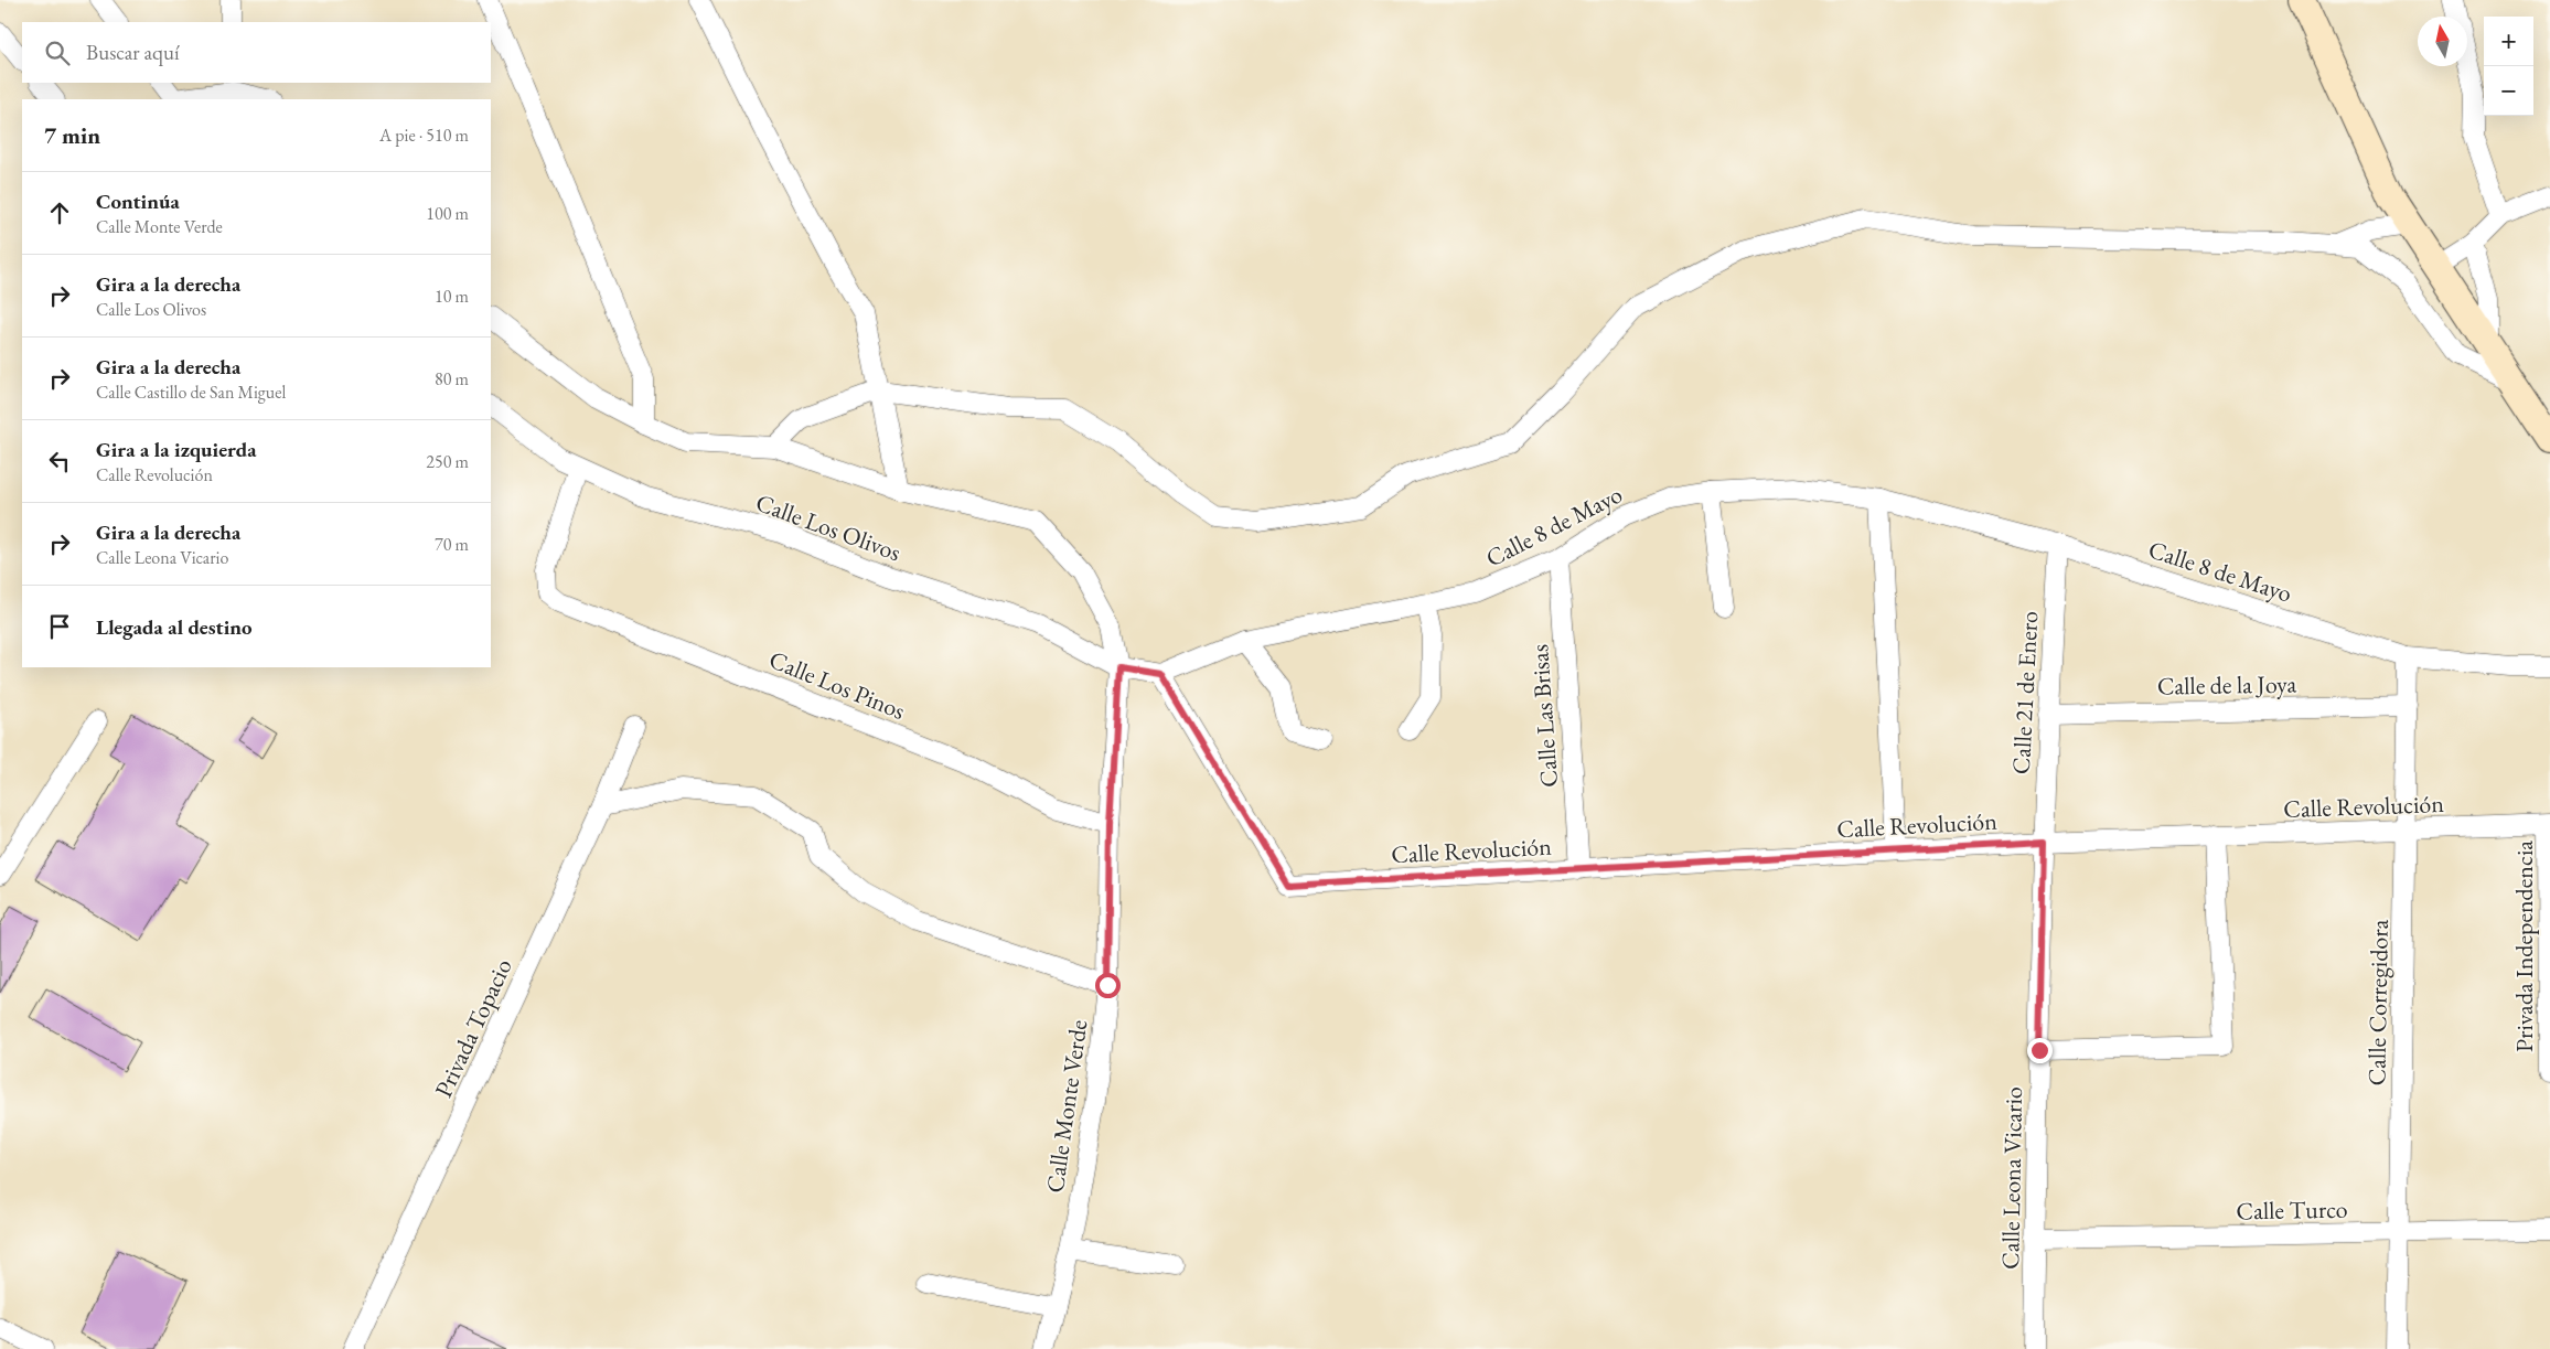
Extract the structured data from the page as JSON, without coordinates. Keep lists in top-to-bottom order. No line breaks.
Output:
{"streets":{"street":["Calle 8 de Mayo","Calle Los Olivos","Calle Los Pinos","Calle de la Joya","Calle 21 de Enero","Calle Las Brisas","Calle Revolución","Privada Independencia","Calle Corregidora","Privada Topacio","Calle Monte Verde","Calle Leona Vicario","Calle Turco"]},"crossings":[["Calle 8 de Mayo","Calle Los Olivos"],["Calle 8 de Mayo","Calle 21 de Enero"],["Calle 8 de Mayo","Calle Las Brisas"],["Calle 8 de Mayo","Calle Revolución"],["Calle 8 de Mayo","Calle Corregidora"],["Calle Los Olivos","Calle Los Pinos"],["Calle Los Olivos","Calle Revolución"],["Calle Los Olivos","Calle Monte Verde"],["Calle Los Pinos","Calle Monte Verde"],["Calle de la Joya","Calle 21 de Enero"],["Calle de la Joya","Calle Corregidora"],["Calle 21 de Enero","Calle Revolución"],["Calle 21 de Enero","Calle Leona Vicario"],["Calle Las Brisas","Calle Revolución"],["Calle Revolución","Privada Independencia"],["Calle Revolución","Calle Corregidora"],["Calle Revolución","Calle Leona Vicario"],["Calle Corregidora","Calle Turco"],["Calle Leona Vicario","Calle Turco"]],"north":"top","page":{"map_buttons":["+","−"],"search":"Buscar aquí","heading":["7 min","A pie · 510 m"],"list":[["Continúa","Calle Monte Verde","100 m"],["Gira a la derecha","Calle Los Olivos","10 m"],["Gira a la derecha","Calle Castillo de San Miguel","80 m"],["Gira a la izquierda","Calle Revolución","250 m"],["Gira a la derecha","Calle Leona Vicario","70 m"],"Llegada al destino"]}}
